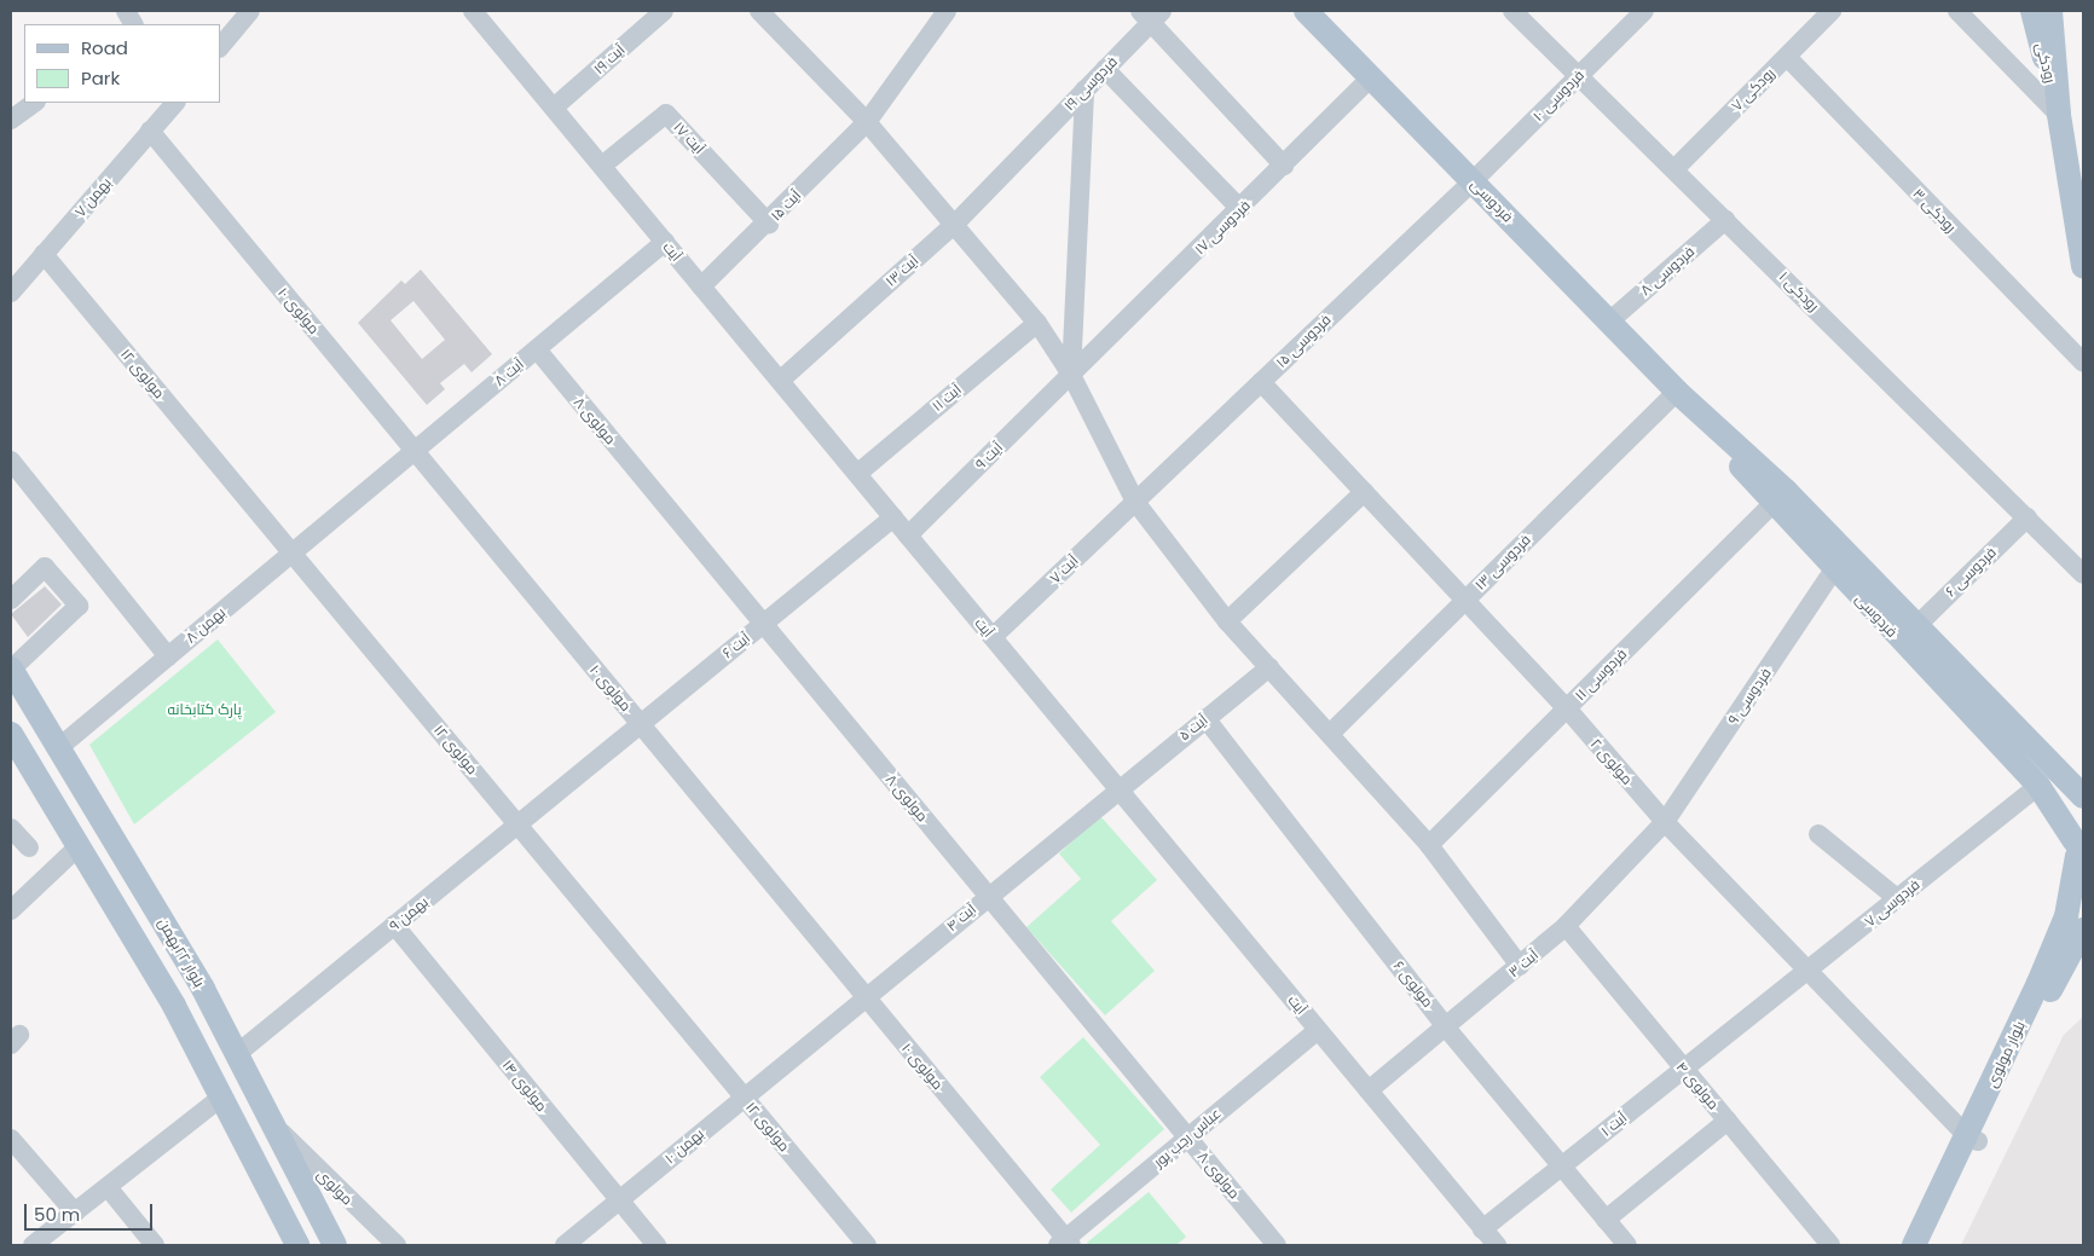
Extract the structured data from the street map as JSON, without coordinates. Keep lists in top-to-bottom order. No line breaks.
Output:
{"streets":{"main road":["رودکی","فردوسی","بلوار ۲۲بهمن","بلوار مولوی"],"street":["آیت ۱۹","فردوسی ۱۹","رودکی ۷","فردوسی ۱۰","آیت ۱۷","بهمن ۷","آیت ۱۵","رودکی ۳","فردوسی ۱۷","آیت","آیت ۱۳","فردوسی ۸","رودکی ۱","مولوی ۱۰","فردوسی ۱۵","آیت ۸","مولوی ۱۲","آیت ۱۱","مولوی ۸","آیت ۹","فردوسی ۱۳","آیت ۷","فردوسی ۶","بهمن ۸","آیت ۶","فردوسی ۱۱","فردوسی ۹","آیت ۵","مولوی ۲","فردوسی ۷","بهمن ۹","آیت ۴","آیت ۳","مولوی ۶","مولوی ۱۴","مولوی ۴","آیت ۱","عباس رجب پور","بهمن ۱۰","مولوی"]},"crossings":[["آیت ۱۹","آیت"],["فردوسی ۱۹","آیت ۱۳"],["رودکی ۷","رودکی ۳"],["رودکی ۷","رودکی ۱"],["فردوسی ۱۰","فردوسی"],["فردوسی ۱۰","رودکی ۱"],["فردوسی ۱۰","فردوسی ۱۵"],["آیت ۱۷","آیت ۱۵"],["آیت ۱۷","آیت"],["بهمن ۷","مولوی ۱۰"],["بهمن ۷","مولوی ۱۲"],["فردوسی","فردوسی ۱۷"],["فردوسی","فردوسی ۸"],["فردوسی","فردوسی ۱۵"],["فردوسی","فردوسی ۱۳"],["فردوسی","فردوسی ۶"],["فردوسی","فردوسی ۱۱"],["فردوسی","فردوسی ۹"],["فردوسی","فردوسی ۷"],["فردوسی","بلوار مولوی"],["آیت ۱۵","آیت"],["فردوسی ۱۷","آیت ۹"],["آیت","آیت ۱۳"],["آیت","آیت ۸"],["آیت","آیت ۱۱"],["آیت","آیت ۹"],["آیت","آیت ۷"],["آیت","آیت ۶"],["آیت","آیت ۵"],["آیت","آیت ۴"],["آیت","آیت ۳"],["آیت","آیت ۱"],["آیت","عباس رجب پور"],["فردوسی ۸","رودکی ۱"],["رودکی ۱","فردوسی ۶"],["مولوی ۱۰","آیت ۸"],["مولوی ۱۰","آیت ۶"],["مولوی ۱۰","آیت ۴"],["مولوی ۱۰","عباس رجب پور"],["فردوسی ۱۵","آیت ۷"],["فردوسی ۱۵","مولوی ۲"],["آیت ۸","مولوی ۸"],["آیت ۸","بهمن ۸"],["مولوی ۱۲","بهمن ۸"],["مولوی ۱۲","بهمن ۹"],["مولوی ۱۲","بهمن ۱۰"],["مولوی ۸","آیت ۶"],["مولوی ۸","آیت ۴"],["مولوی ۸","عباس رجب پور"],["فردوسی ۱۳","مولوی ۲"],["بهمن ۸","بلوار ۲۲بهمن"],["آیت ۶","بهمن ۹"],["فردوسی ۱۱","مولوی ۲"],["فردوسی ۹","مولوی ۲"],["فردوسی ۹","آیت ۳"],["آیت ۵","آیت ۴"],["آیت ۵","مولوی ۶"],["مولوی ۲","فردوسی ۷"],["مولوی ۲","آیت ۳"],["مولوی ۲","بلوار مولوی"],["فردوسی ۷","آیت ۱"],["بهمن ۹","بلوار ۲۲بهمن"],["بهمن ۹","مولوی ۱۴"],["آیت ۴","بهمن ۱۰"],["بلوار ۲۲بهمن","مولوی"],["آیت ۳","مولوی ۶"],["آیت ۳","مولوی ۴"],["مولوی ۶","آیت ۱"],["مولوی ۱۴","بهمن ۱۰"],["مولوی ۴","آیت ۱"]],"parks":["پارک کتابخانه"],"legend":["Road","Park"],"scale_bar":"50 m"}
